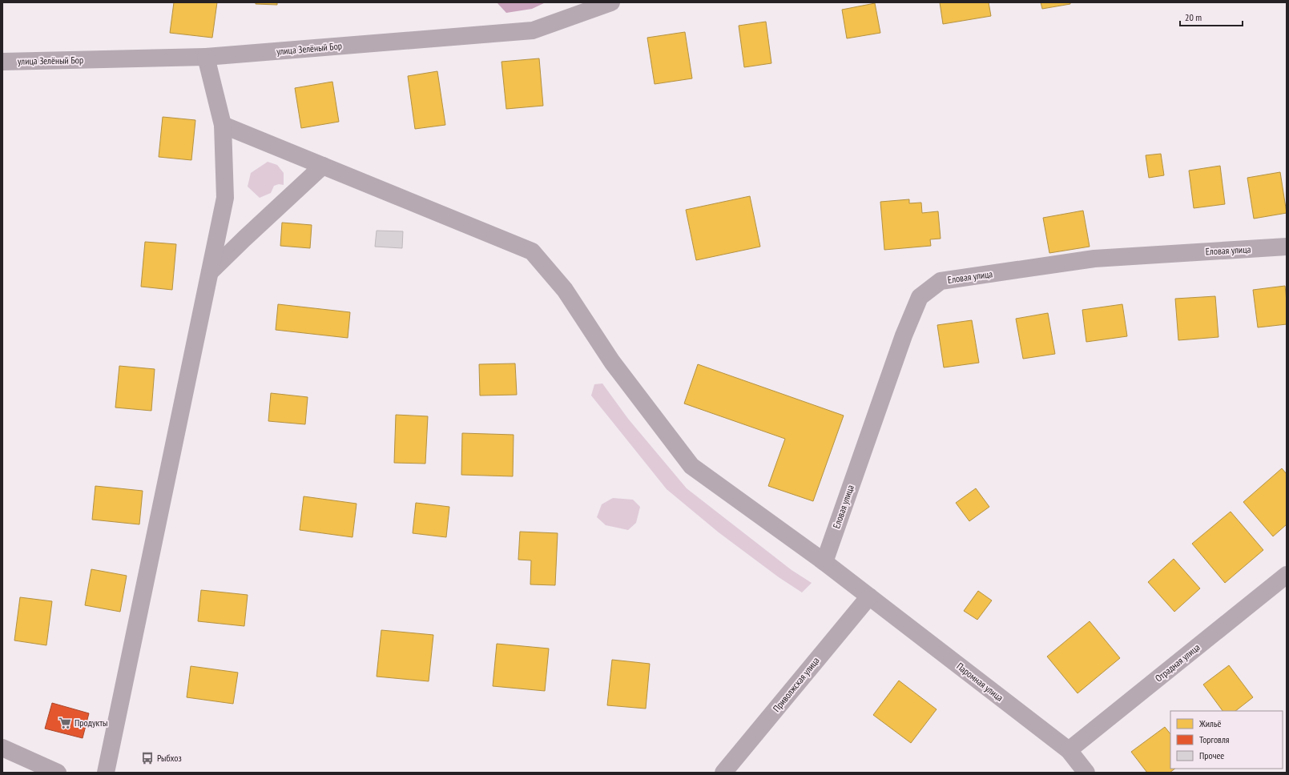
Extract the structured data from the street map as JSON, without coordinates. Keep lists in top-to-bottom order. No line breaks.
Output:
{"streets":{"street":["улица Зелёный Бор","Еловая улица","Отрадная улица","Паромная улица","Приволжская улица"]},"crossings":[["Еловая улица","Паромная улица"],["Отрадная улица","Паромная улица"],["Паромная улица","Приволжская улица"]],"places":{"supermarket":["Продукты"],"bus stop":["Рыбхоз"]},"legend":["Жильё","Торговля","Прочее"],"scale_bar":"20 m"}
